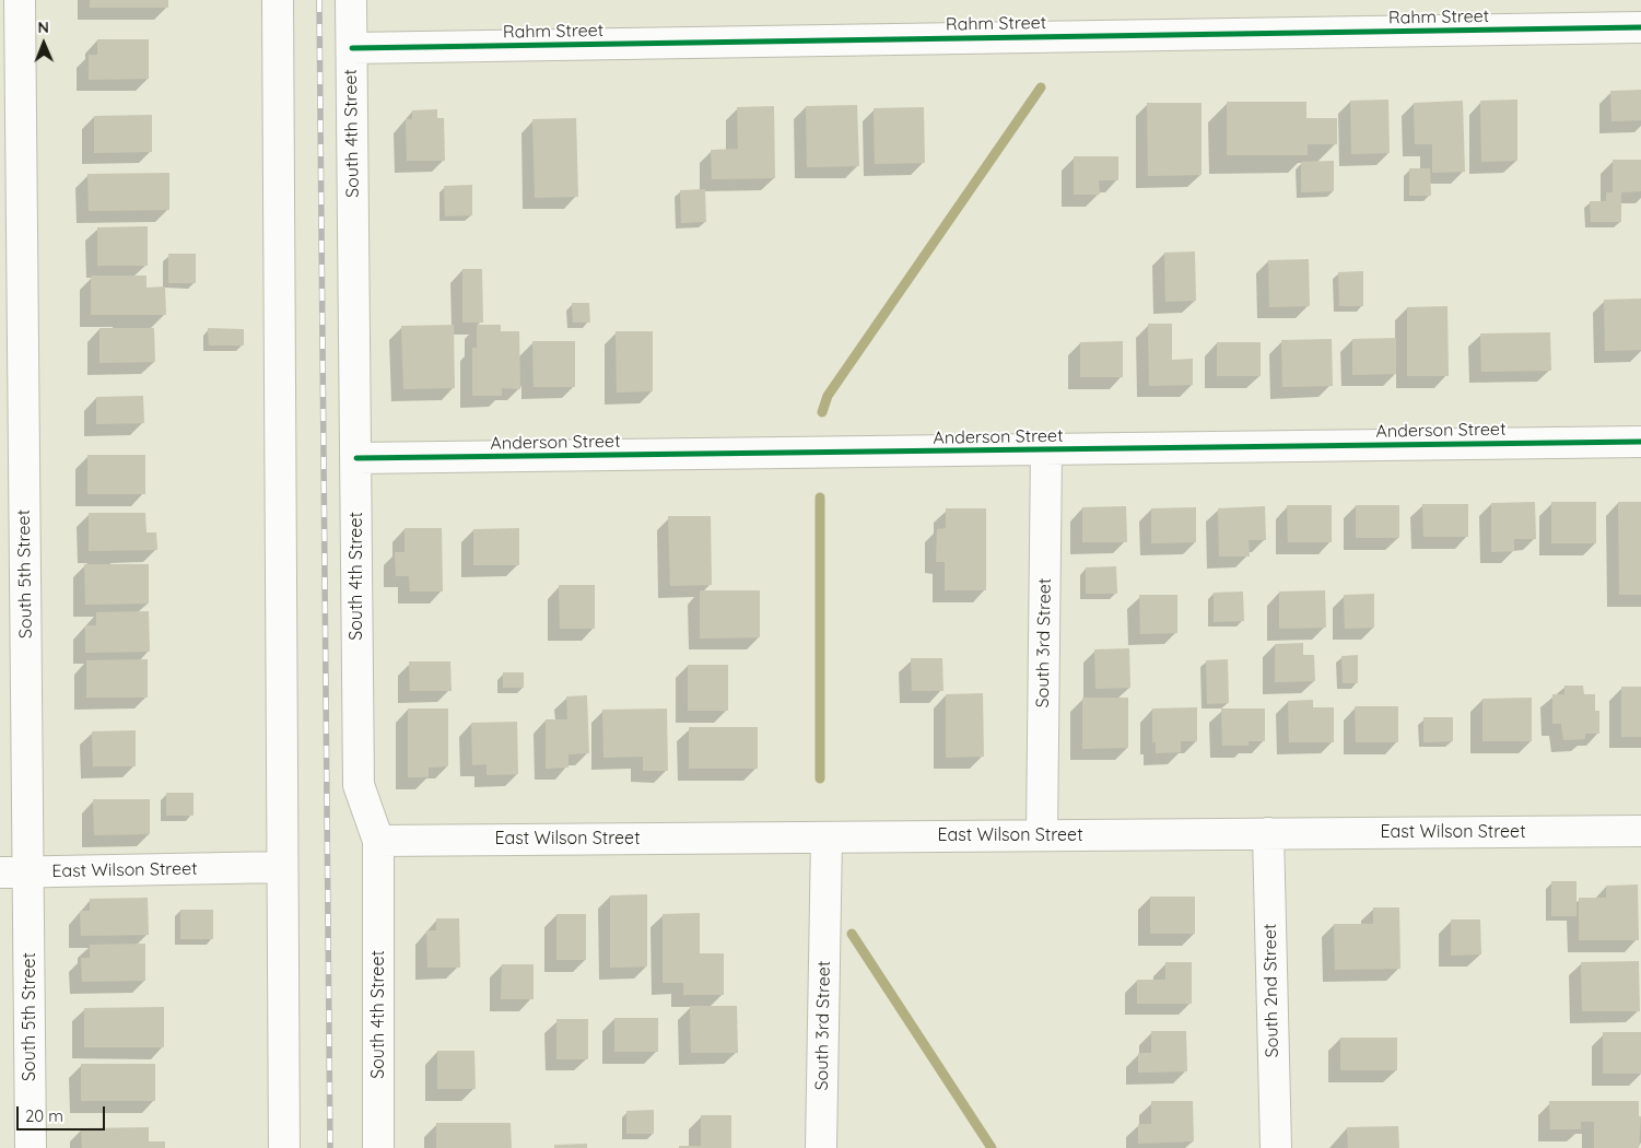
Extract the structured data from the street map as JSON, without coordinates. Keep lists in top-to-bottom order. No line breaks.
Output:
{"streets":{"street":["Rahm Street","South 4th Street","Anderson Street","South 5th Street","South 3rd Street","East Wilson Street","South 2nd Street"]},"crossings":[["Rahm Street","South 4th Street"],["South 4th Street","Anderson Street"],["South 4th Street","East Wilson Street"],["Anderson Street","South 3rd Street"],["South 5th Street","East Wilson Street"],["South 3rd Street","East Wilson Street"],["East Wilson Street","South 2nd Street"]],"scale_bar":"20 m","north":"top"}
